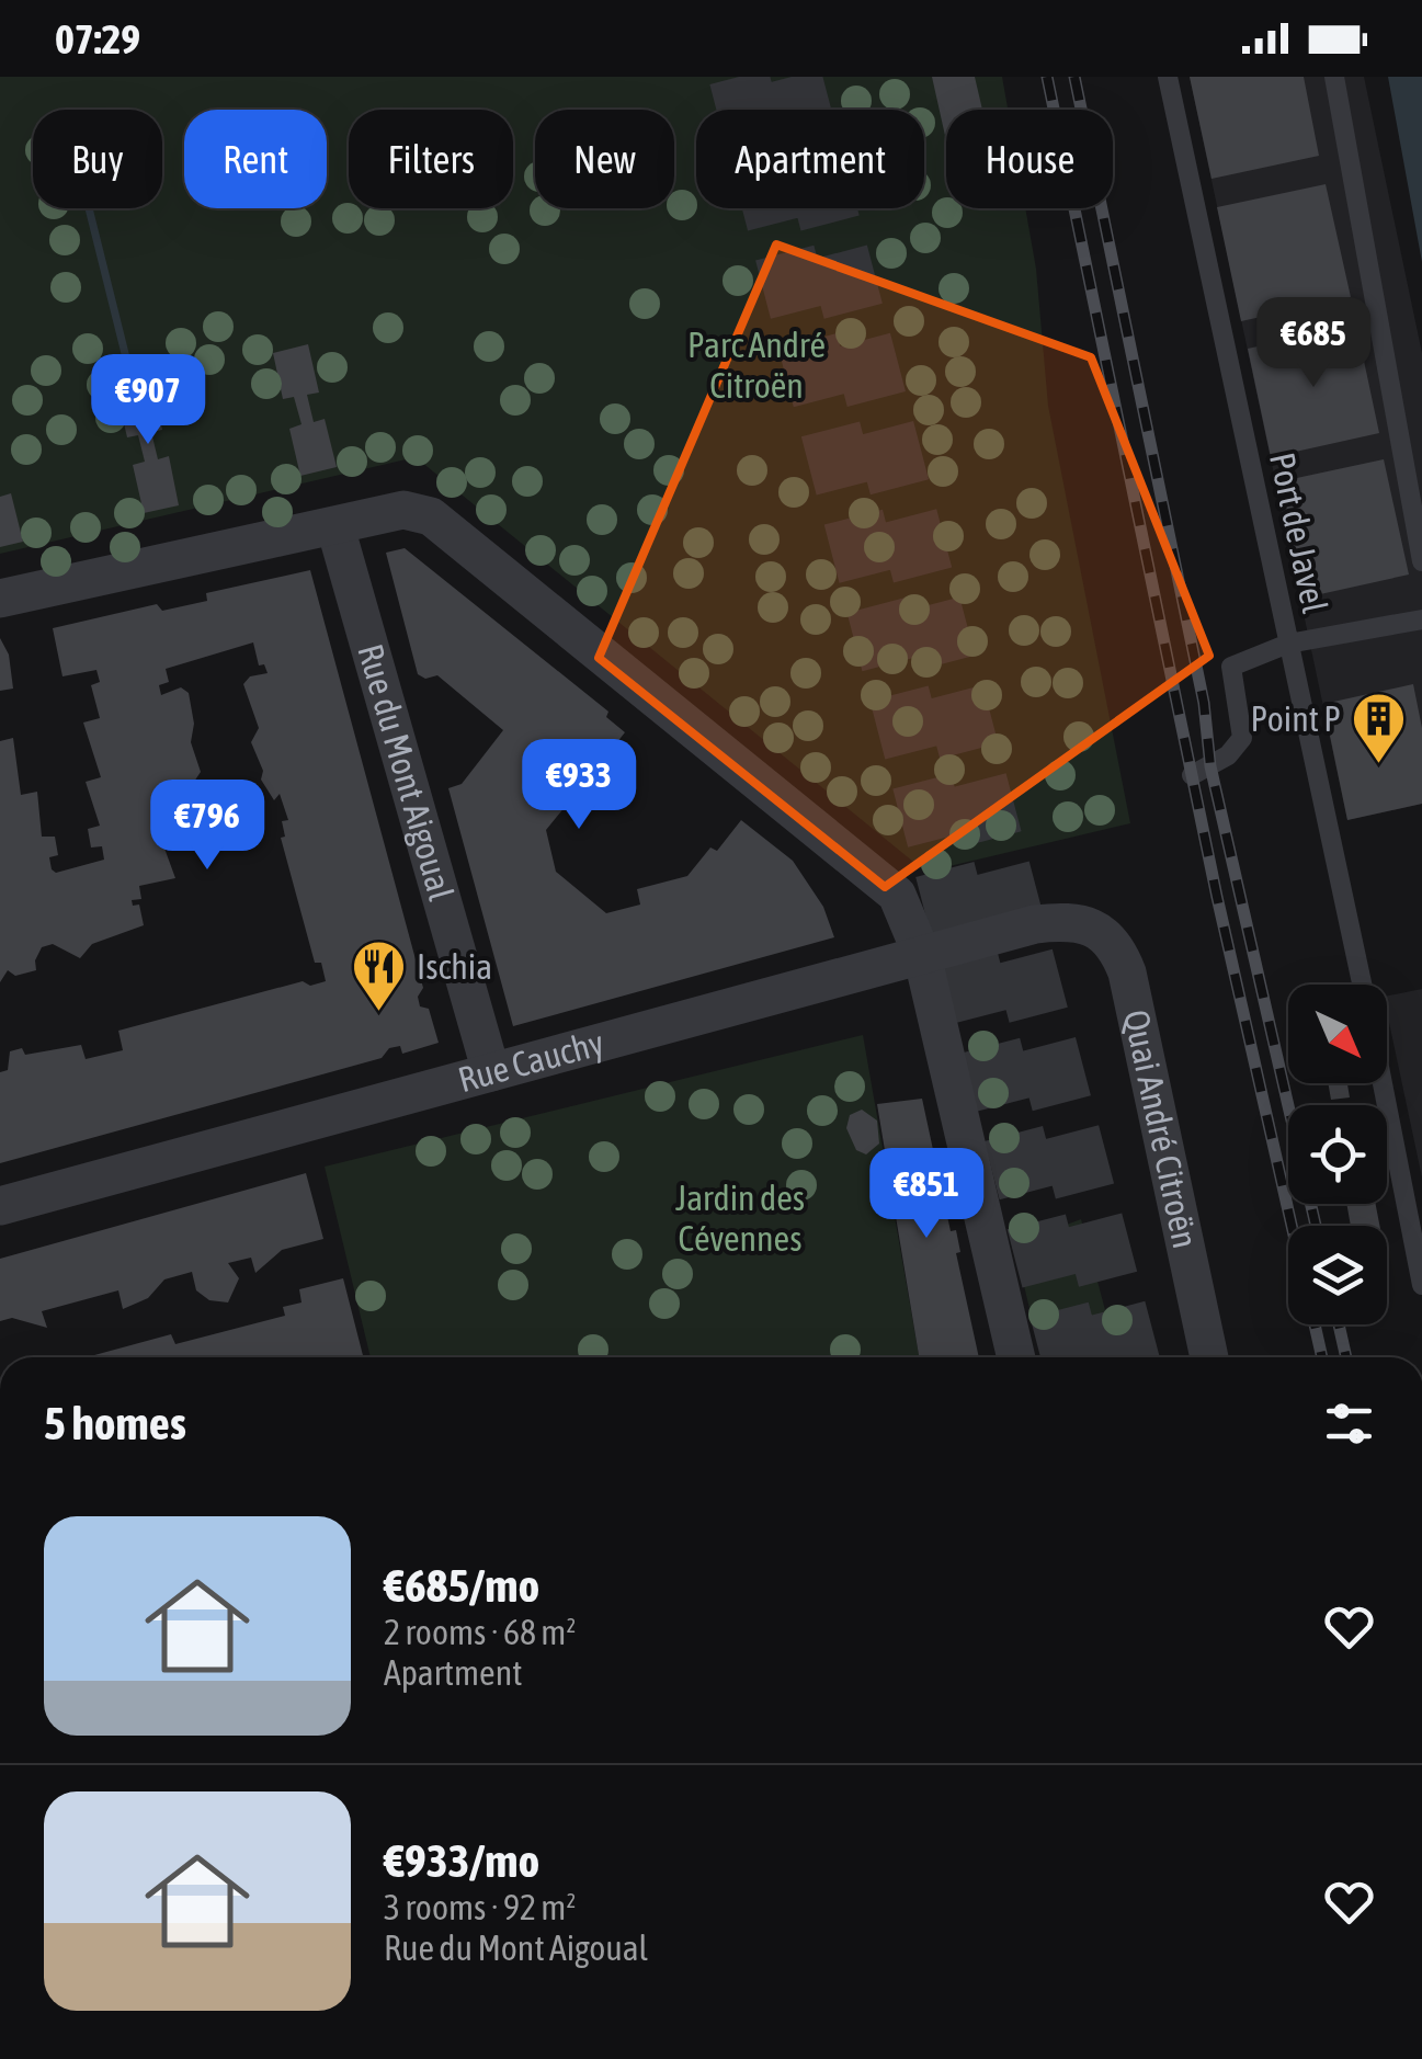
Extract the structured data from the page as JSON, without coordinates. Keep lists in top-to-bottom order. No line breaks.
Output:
{"streets":{"street":["Rue du Mont Aigoual","Rue Cauchy","Quai André Citroën"],"lane":["Port de Javel"]},"crossings":[["Rue du Mont Aigoual","Rue Cauchy"],["Rue Cauchy","Quai André Citroën"]],"parks":["Parc André Citroën","Jardin des Cévennes"],"places":{"building":["Point P"],"restaurant":["Ischia"]},"north":"bottom right","page":{"status":"07:29","chip":["Buy","Rent","Filters","New","Apartment","House"],"price":["€685","€907","€933","€796","€851"],"heading":"5 homes","list":[{"name":"€685/mo","note":"2 rooms · 68 m² · Apartment"},{"name":"€933/mo","note":"3 rooms · 92 m² · Rue du Mont Aigoual"}]}}
